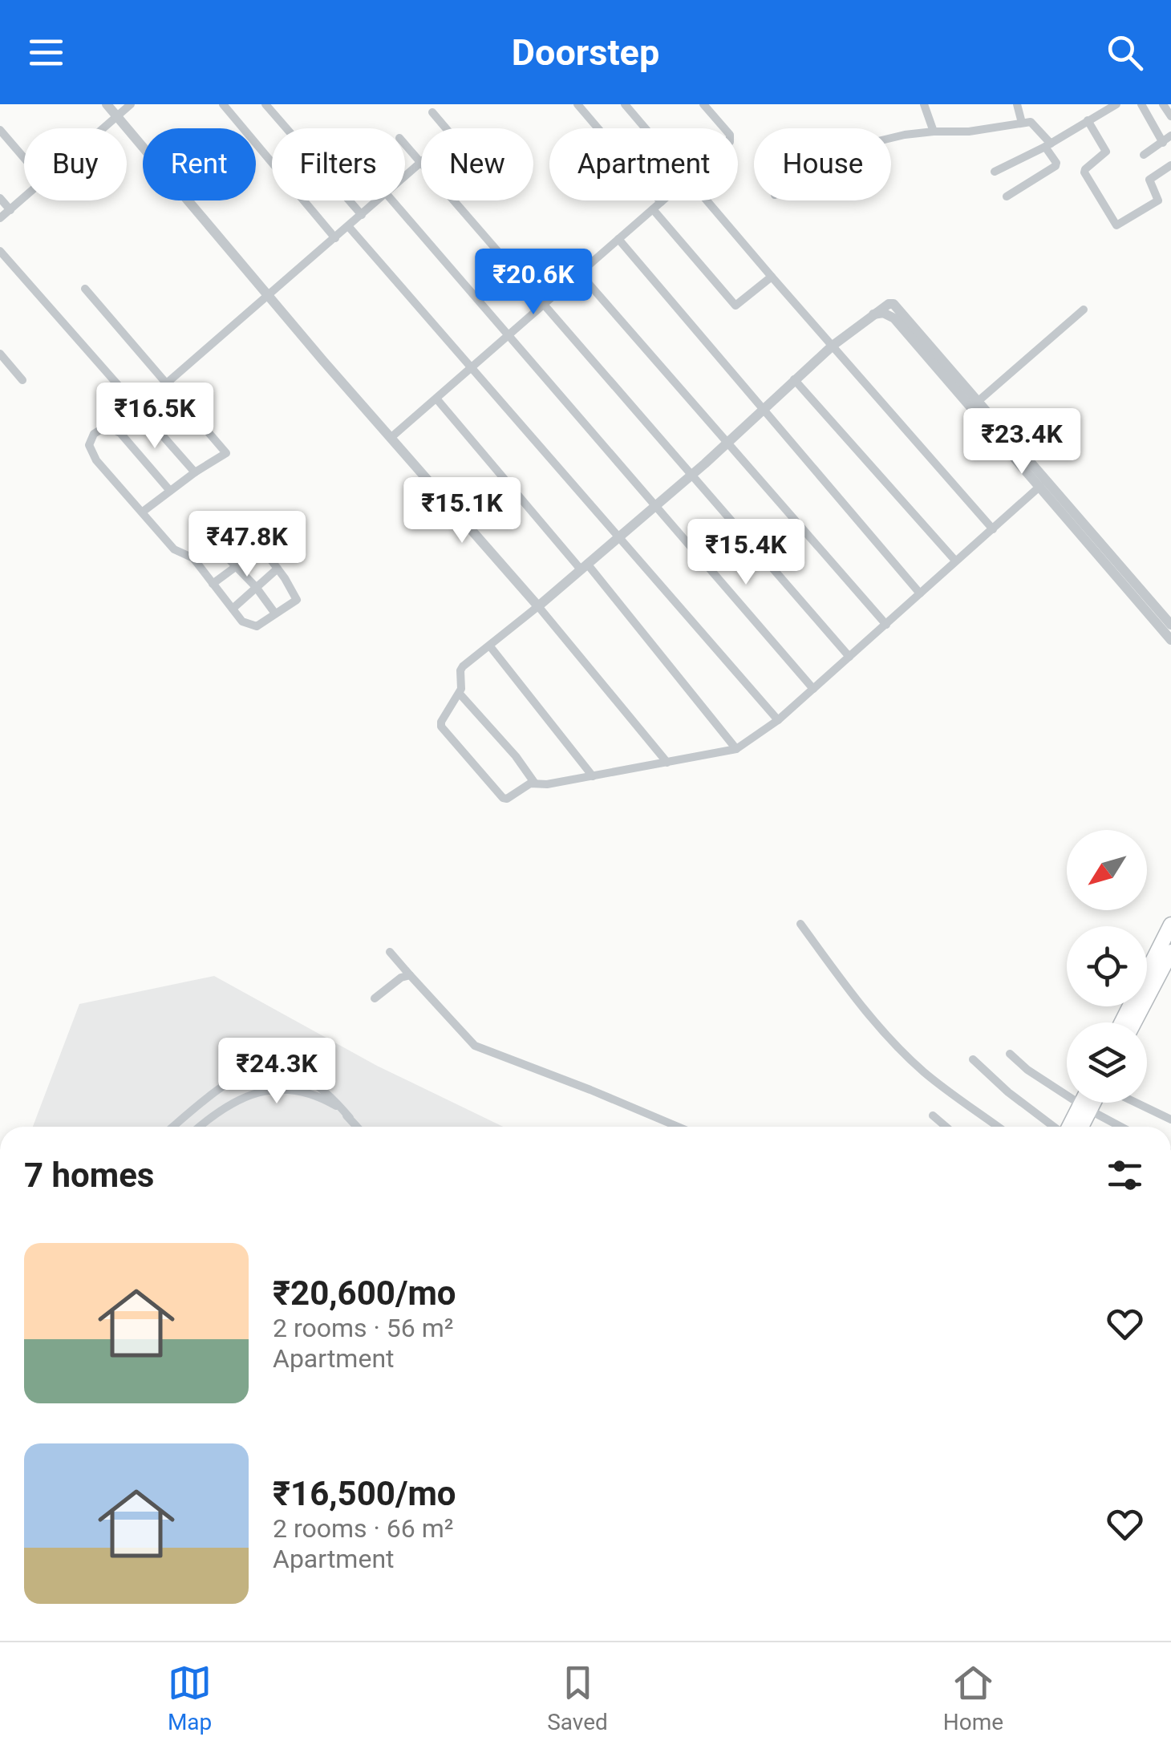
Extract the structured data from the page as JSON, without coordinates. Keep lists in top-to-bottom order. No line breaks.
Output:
{"north":"bottom left","page":{"header":"Doorstep","chip":["Buy","Rent","Filters","New","Apartment","House"],"price":["₹20.6K","₹16.5K","₹23.4K","₹15.1K","₹47.8K","₹15.4K","₹24.3K"],"heading":"7 homes","list":[{"name":"₹20,600/mo","note":"2 rooms · 56 m² · Apartment"},{"name":"₹16,500/mo","note":"2 rooms · 66 m² · Apartment"}],"tabs":["Map","Saved","Home"]}}
